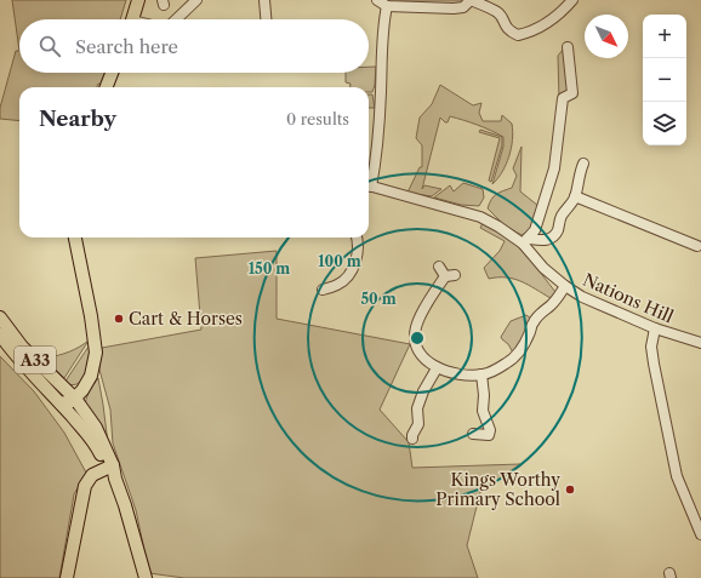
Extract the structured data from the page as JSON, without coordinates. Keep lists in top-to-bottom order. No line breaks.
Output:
{"streets":{"main road":["A33"],"street":["Nations Hill"]},"places":["Cart & Horses","Kings Worthy Primary School"],"north":"bottom right","page":{"map_buttons":["+","−"],"search":"Search here","heading":["Nearby","0 results"]},"rings":["100 m","150 m","50 m"]}
